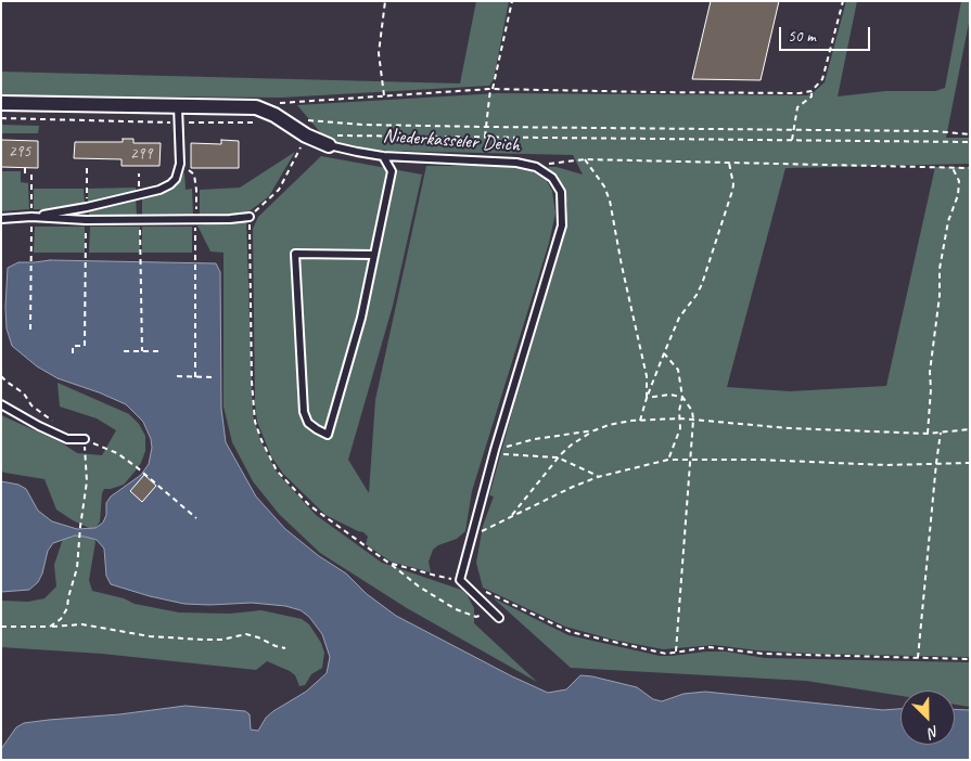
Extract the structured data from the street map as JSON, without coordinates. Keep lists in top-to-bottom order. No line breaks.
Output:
{"streets":{"street":["Niederkasseler Deich"]},"house_numbers":["295","299"],"scale_bar":"50 m","north":"bottom right"}
